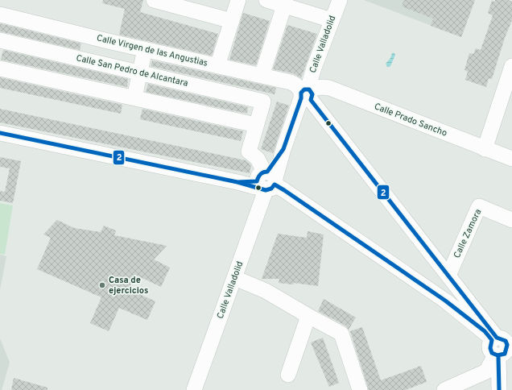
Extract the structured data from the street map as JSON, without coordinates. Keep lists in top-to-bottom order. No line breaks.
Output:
{"streets":{"street":["Calle Valladolid","Calle Virgen de las Angustias","Calle San Pedro de Alcantara","Calle Prado Sancho","Calle Zamora"]},"crossings":[["Calle Valladolid","Calle Virgen de las Angustias"],["Calle Valladolid","Calle Prado Sancho"],["Calle Virgen de las Angustias","Calle Prado Sancho"]],"places":["Casa de ejercicios"],"lines":["transit line 2"]}
